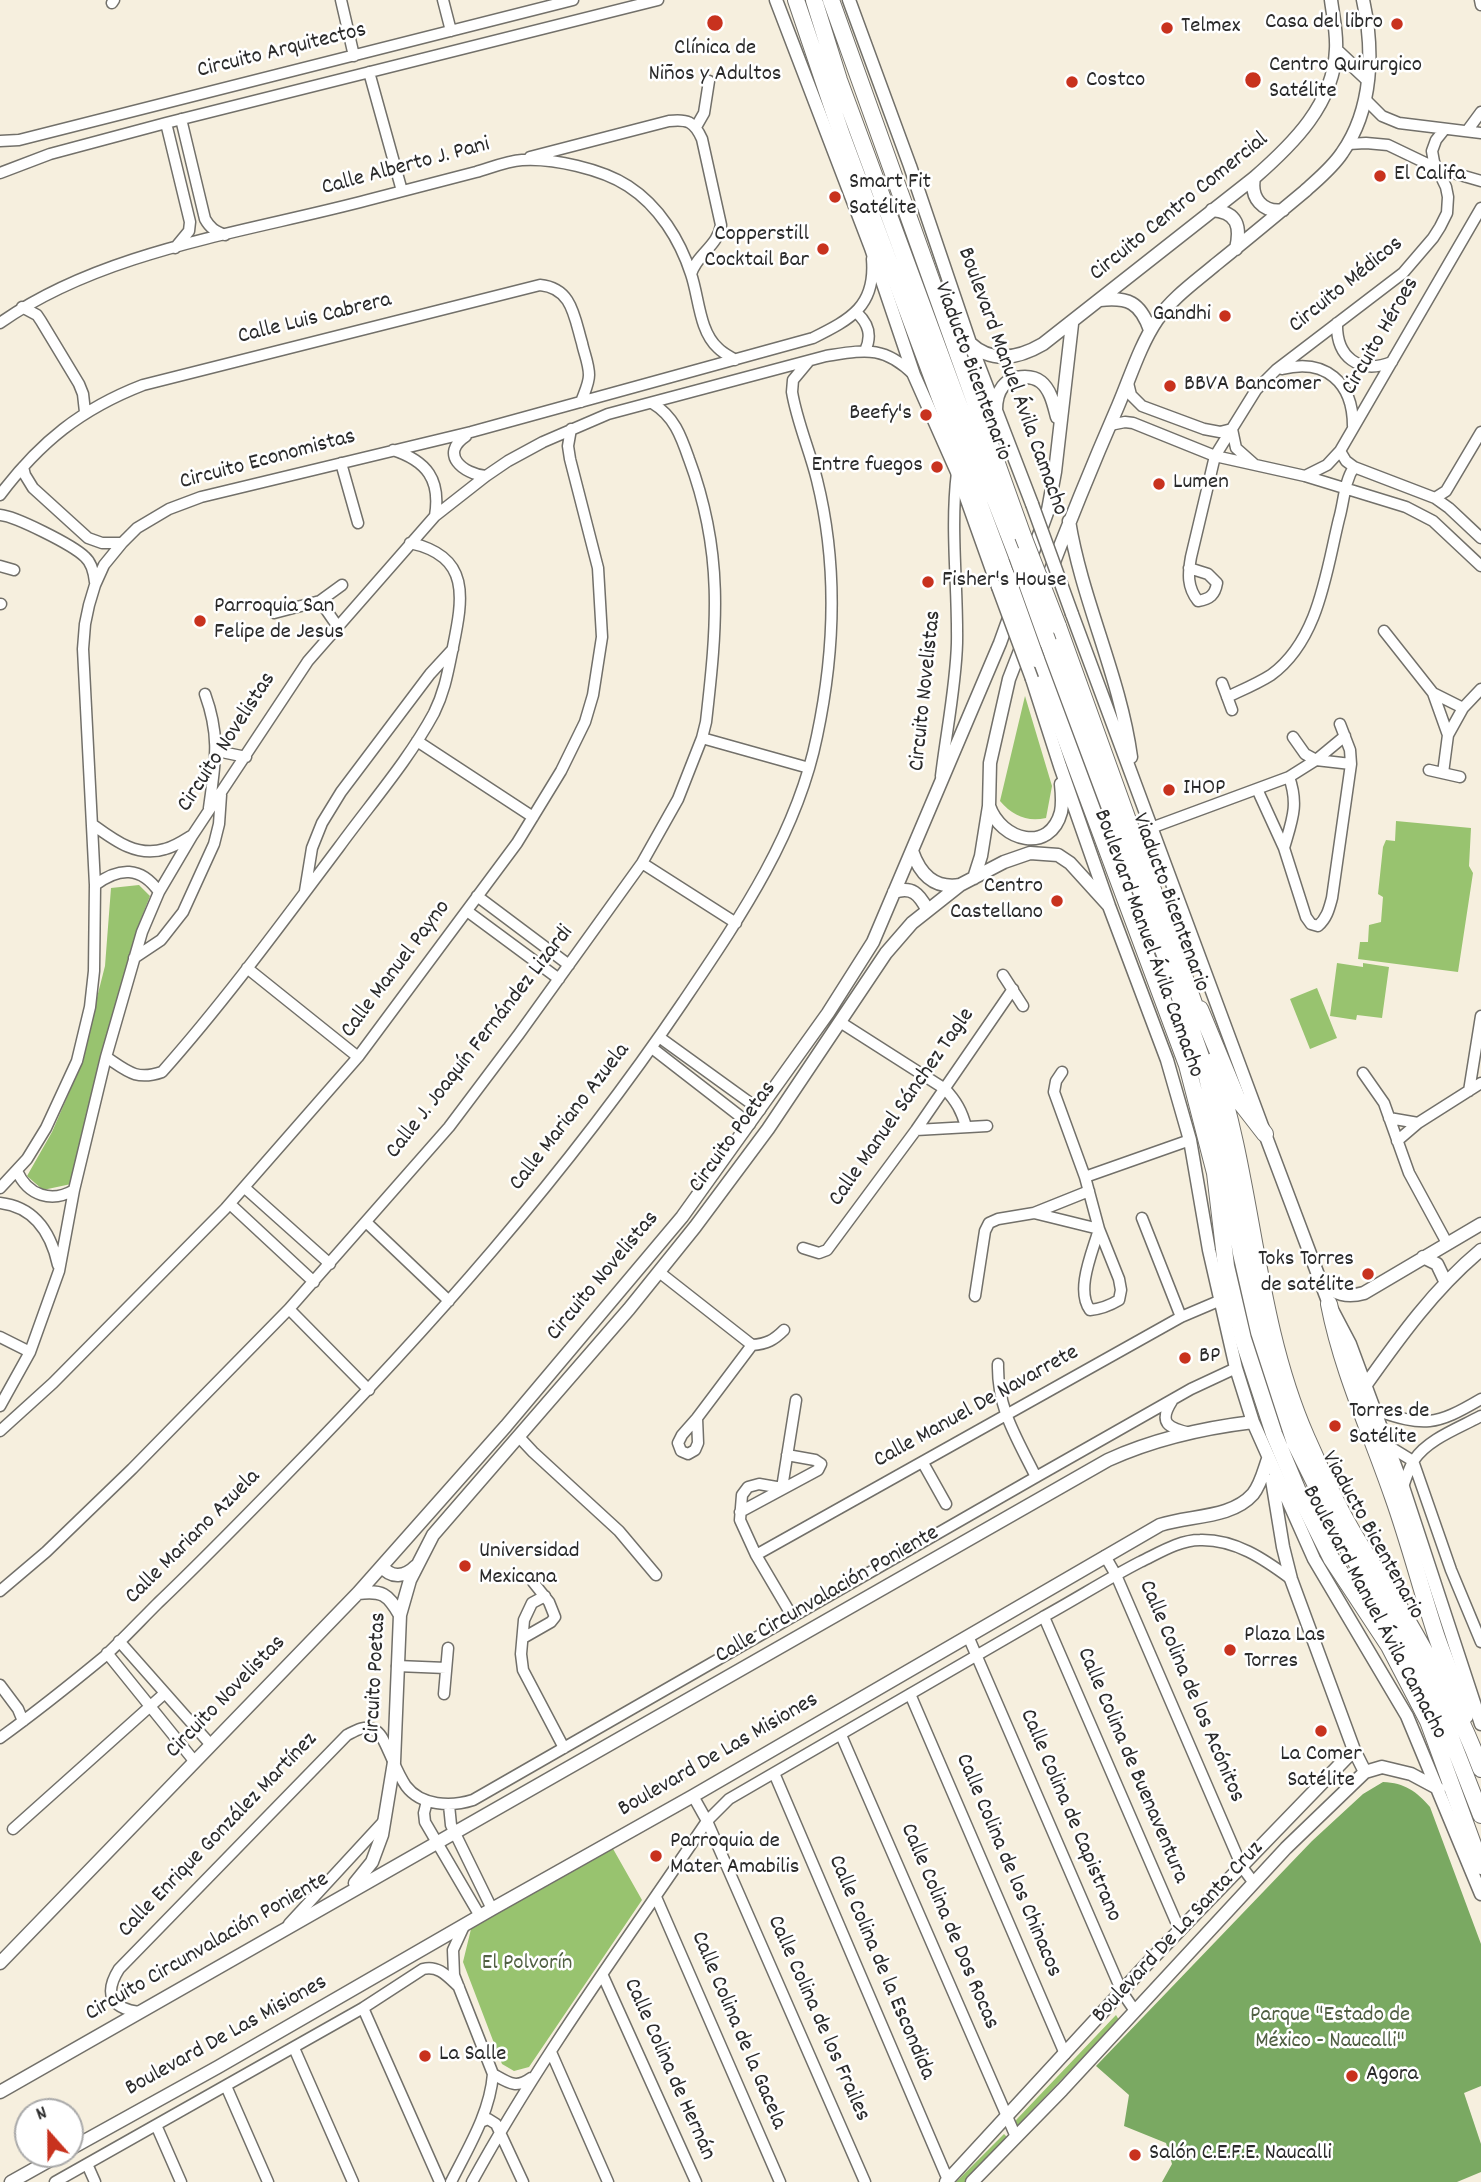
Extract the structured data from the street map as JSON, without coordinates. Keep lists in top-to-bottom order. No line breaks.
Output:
{"streets":{"highway":["Viaducto Bicentenario","Boulevard Manuel Ávila Camacho"],"main road":["Circuito Centro Comercial","Circuito Novelistas","Circuito Poetas","Calle Circunvalación Poniente","Boulevard De Las Misiones","Boulevard De La Santa Cruz","Circuito Circunvalación Poniente"],"street":["Circuito Arquitectos","Calle Alberto J. Pani","Circuito Médicos","Calle Luis Cabrera","Circuito Héroes","Circuito Economistas","Calle Manuel Payno","Calle J. Joaquín Fernández Lizardi","Calle Manuel Sánchez Tagle","Calle Mariano Azuela","Calle Manuel De Navarrete","Calle Colina de los Acónitos","Calle Colina de Buenaventura","Calle Colina de Capistrano","Calle Enrique González Martínez","Calle Colina de los Chinacos","Calle Colina de Dos Rocas","Calle Colina de la Escondida","Calle Colina de los Frailes","Calle Colina de la Gacela","Calle Colina de Hernán"]},"crossings":[["Calle Alberto J. Pani","Circuito Economistas"],["Circuito Centro Comercial","Boulevard Manuel Ávila Camacho"],["Circuito Médicos","Circuito Héroes"],["Calle Luis Cabrera","Circuito Economistas"],["Boulevard Manuel Ávila Camacho","Circuito Novelistas"],["Boulevard Manuel Ávila Camacho","Circuito Poetas"],["Boulevard Manuel Ávila Camacho","Calle Manuel De Navarrete"],["Boulevard Manuel Ávila Camacho","Calle Circunvalación Poniente"],["Boulevard Manuel Ávila Camacho","Boulevard De Las Misiones"],["Circuito Novelistas","Calle Manuel Payno"],["Circuito Novelistas","Calle J. Joaquín Fernández Lizardi"],["Circuito Novelistas","Calle Mariano Azuela"],["Circuito Poetas","Calle Enrique González Martínez"],["Circuito Poetas","Circuito Circunvalación Poniente"],["Calle Circunvalación Poniente","Circuito Circunvalación Poniente"],["Calle Colina de los Acónitos","Boulevard De Las Misiones"],["Calle Colina de los Acónitos","Boulevard De La Santa Cruz"],["Boulevard De Las Misiones","Calle Colina de Buenaventura"],["Boulevard De Las Misiones","Calle Colina de Capistrano"],["Boulevard De Las Misiones","Calle Colina de los Chinacos"],["Boulevard De Las Misiones","Calle Colina de Dos Rocas"],["Boulevard De Las Misiones","Calle Colina de la Escondida"],["Boulevard De Las Misiones","Calle Colina de los Frailes"],["Boulevard De Las Misiones","Calle Colina de la Gacela"],["Boulevard De Las Misiones","Calle Colina de Hernán"],["Calle Colina de Buenaventura","Boulevard De La Santa Cruz"],["Calle Colina de Capistrano","Boulevard De La Santa Cruz"],["Calle Enrique González Martínez","Circuito Circunvalación Poniente"],["Calle Colina de los Chinacos","Boulevard De La Santa Cruz"],["Calle Colina de Dos Rocas","Boulevard De La Santa Cruz"],["Boulevard De La Santa Cruz","Calle Colina de la Escondida"]],"parks":["El Polvorín","Parque \"Estado de México - Naucalli\""],"places":["Clínica de Niños y Adultos","Casa del libro","Telmex","Centro Quirurgico Satélite","Costco","El Califa","Smart Fit Satélite","Copperstill Cocktail Bar","Gandhi","BBVA Bancomer","Beefy's","Entre fuegos","Lumen","Fisher's House","Parroquia San Felipe de Jesus","IHOP","Centro Castellano","Toks Torres de satélite","BP","Torres de Satélite","Universidad Mexicana","Plaza Las Torres","La Comer Satélite","Parroquia de Mater Amabilis","La Salle","Agora","Salón C.E.F.E. Naucalli"],"north":"top"}
